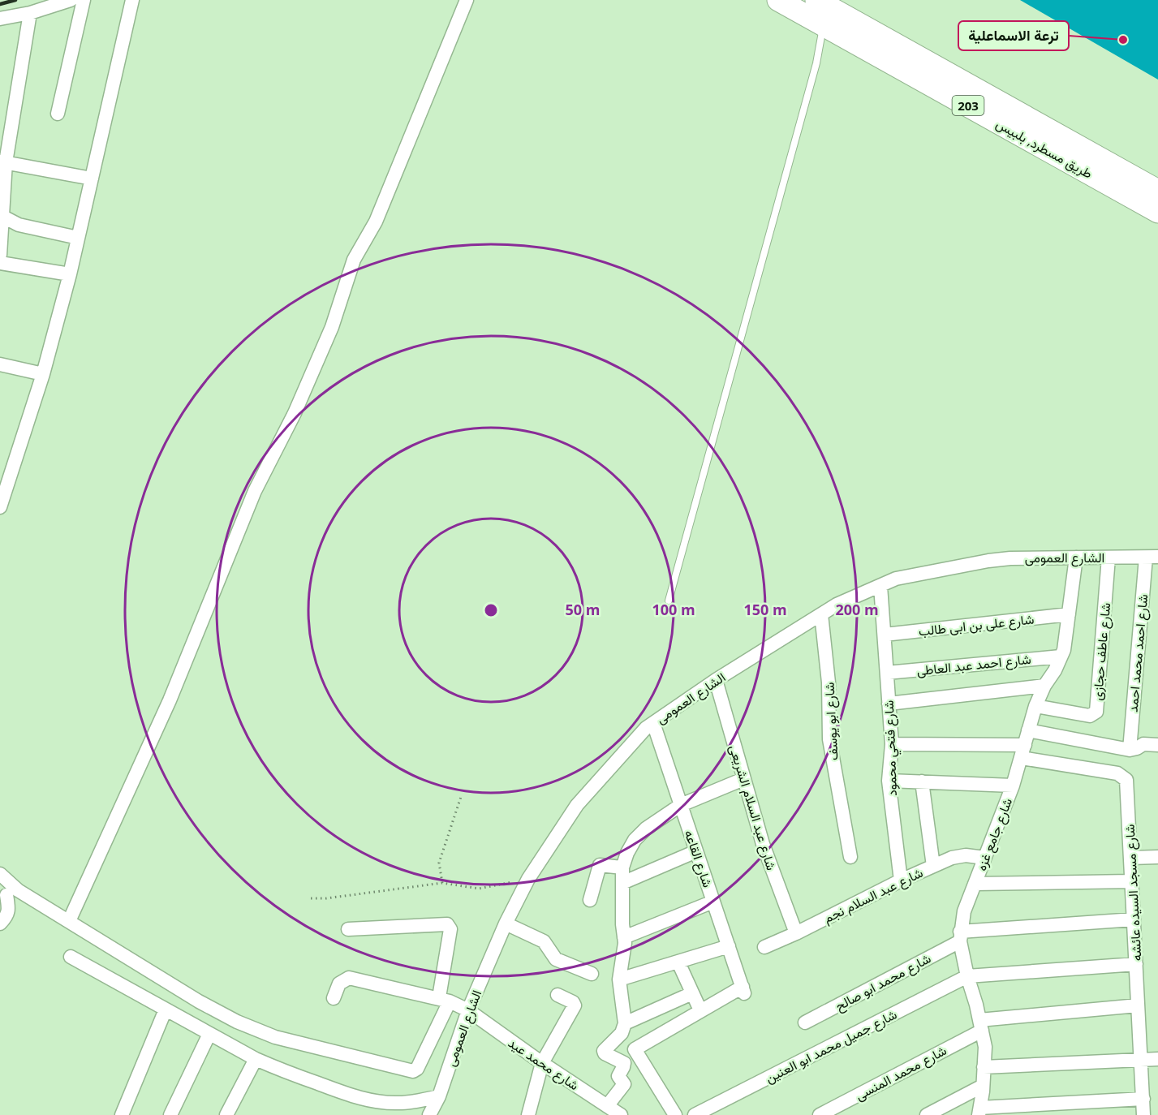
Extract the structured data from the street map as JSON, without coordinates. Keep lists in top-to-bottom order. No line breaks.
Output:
{"streets":{"main road":["203","طريق مسطرد, بلبيس"],"street":["الشارع العمومى","شارع على بن ابى طالب","شارع عاطف حجازى","شارع احمد محمد احمد","شارع احمد عبد العاطى","شارع ابو يوسف","شارع فتحي محمود","شارع عبد السلام الشريعى","شارع جامع غزه","شارع القاعه","شارع مسجد السيده عائشه","شارع عبد السلام نجم","شارع محمد ابو صالح","شارع جميل محمد ابو العنين","شارع محمد عيد","شارع محمد المنسى"]},"crossings":[["الشارع العمومى","شارع عاطف حجازى"],["الشارع العمومى","شارع احمد محمد احمد"],["الشارع العمومى","شارع ابو يوسف"],["الشارع العمومى","شارع فتحي محمود"],["الشارع العمومى","شارع عبد السلام الشريعى"],["الشارع العمومى","شارع جامع غزه"],["الشارع العمومى","شارع القاعه"],["الشارع العمومى","شارع محمد عيد"],["شارع على بن ابى طالب","شارع فتحي محمود"],["شارع على بن ابى طالب","شارع جامع غزه"],["شارع عاطف حجازى","شارع جامع غزه"],["شارع احمد عبد العاطى","شارع فتحي محمود"],["شارع احمد عبد العاطى","شارع جامع غزه"],["شارع فتحي محمود","شارع عبد السلام نجم"],["شارع عبد السلام الشريعى","شارع عبد السلام نجم"],["شارع جامع غزه","شارع مسجد السيده عائشه"],["شارع جامع غزه","شارع عبد السلام نجم"],["شارع جامع غزه","شارع محمد ابو صالح"],["شارع جامع غزه","شارع جميل محمد ابو العنين"],["شارع جامع غزه","شارع محمد المنسى"],["شارع مسجد السيده عائشه","شارع محمد ابو صالح"]],"places":["ترعة الاسماعلية"],"rings":["50 m","100 m","150 m","200 m"]}
